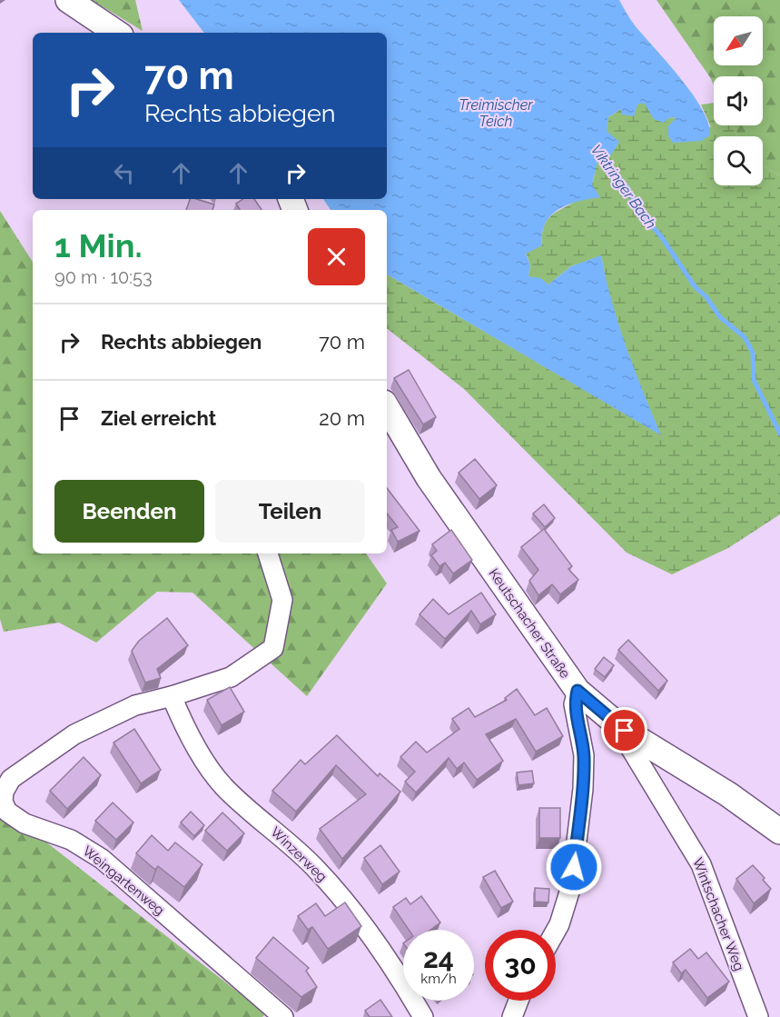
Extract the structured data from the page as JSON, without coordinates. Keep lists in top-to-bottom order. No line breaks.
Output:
{"streets":{"main road":["Keutschacher Straße"],"street":["Winzerweg","Weingartenweg","Wintschacher Weg"]},"crossings":[["Keutschacher Straße","Wintschacher Weg"],["Winzerweg","Weingartenweg"]],"water":["Treimischer Teich","Viktringer Bach"],"north":"bottom left","page":{"turn":["70 m","Rechts abbiegen"],"heading":["1 Min.","90 m · 10:53"],"list":[{"name":"Rechts abbiegen","value":"70 m"},{"name":"Ziel erreicht","value":"20 m"}],"buttons":["Beenden","Teilen"],"speed":"24 km/h","limit":"30"}}
